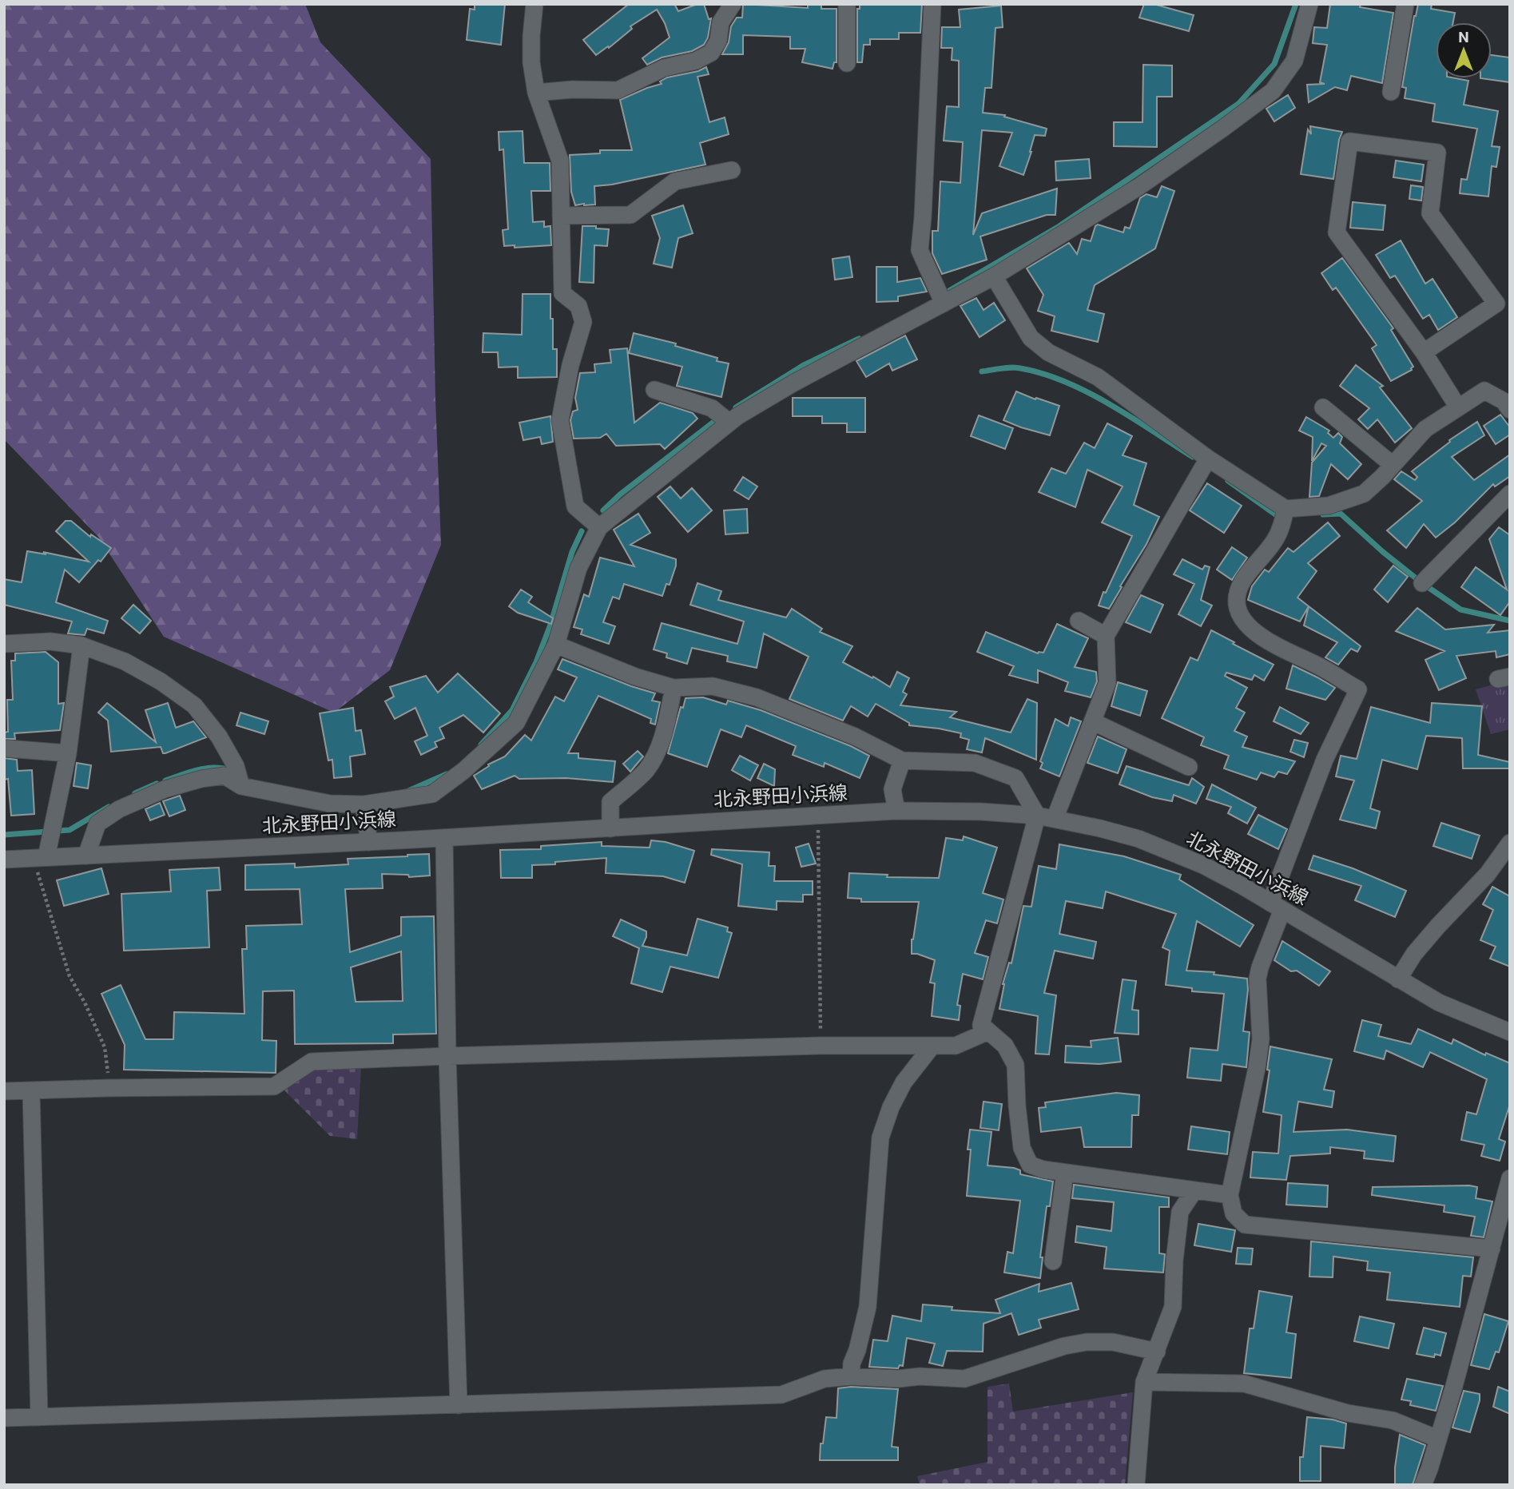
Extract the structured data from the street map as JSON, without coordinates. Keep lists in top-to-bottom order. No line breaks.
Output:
{"streets":{"street":["北永野田小浜線"]},"north":"top"}
